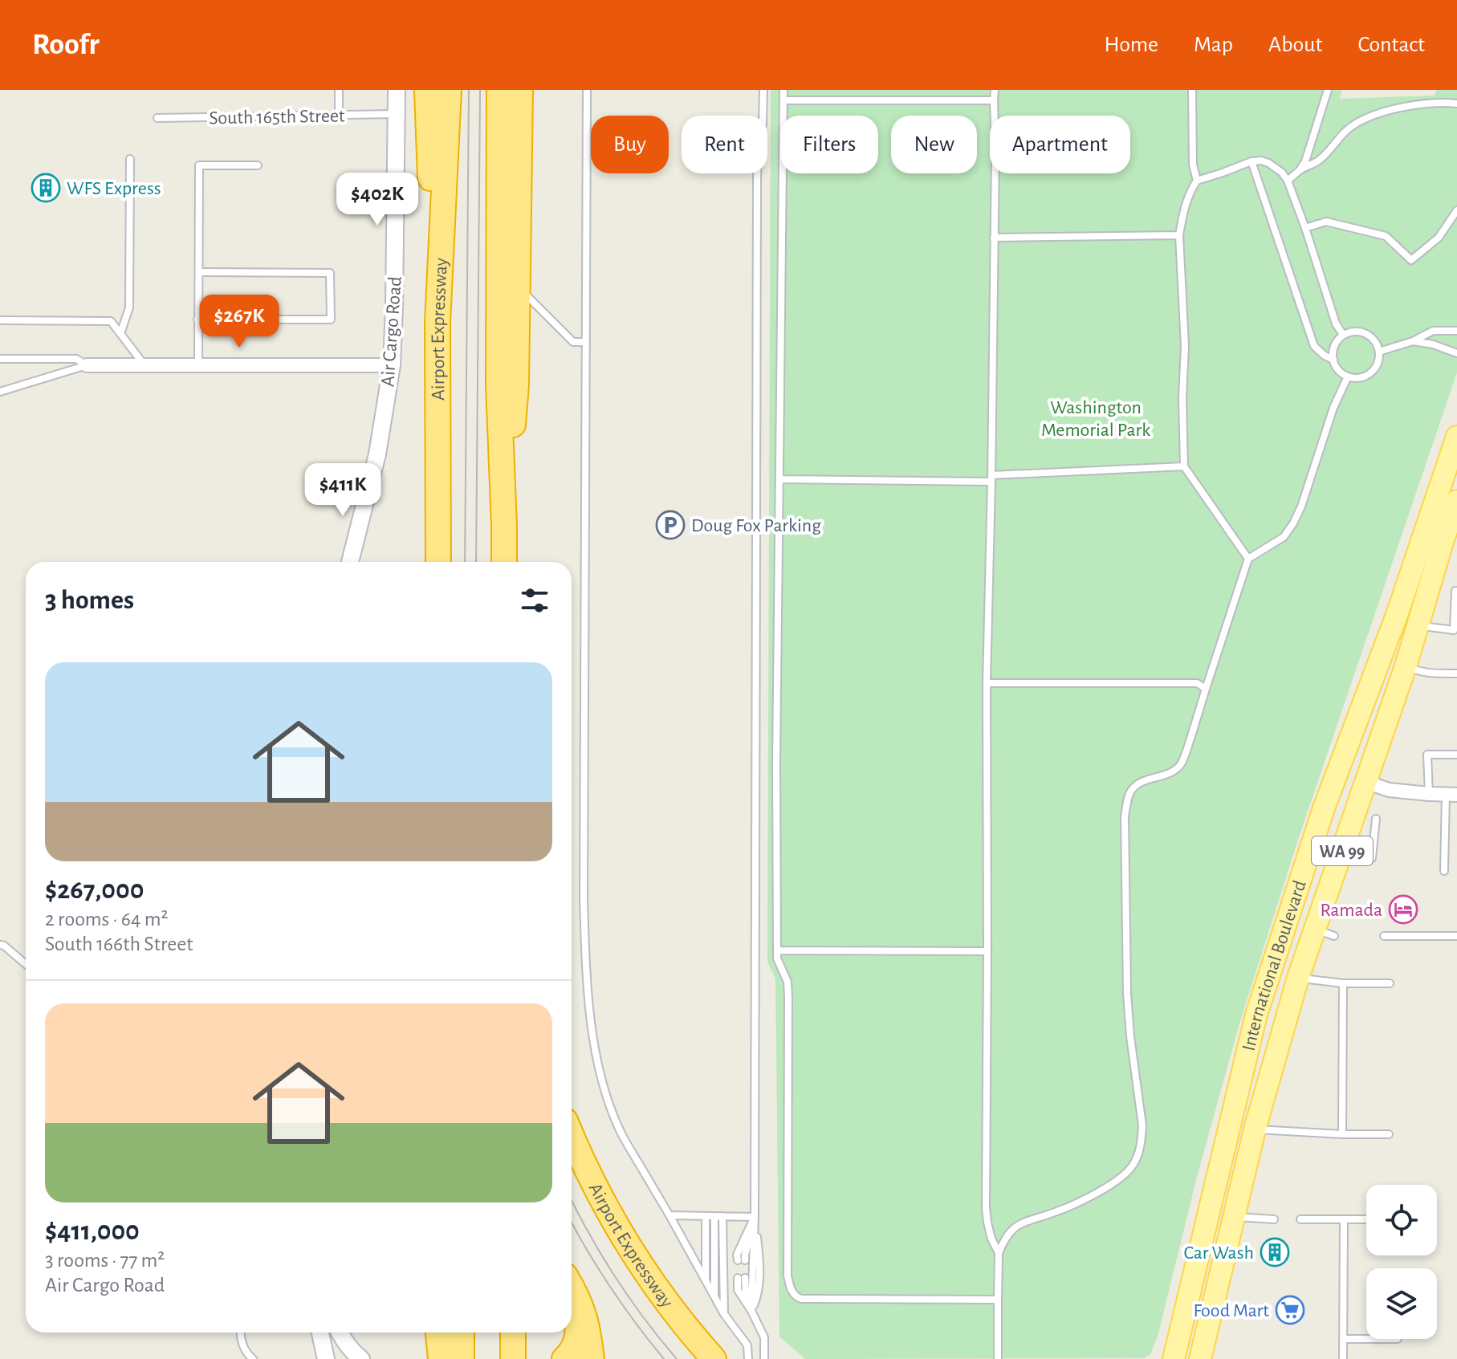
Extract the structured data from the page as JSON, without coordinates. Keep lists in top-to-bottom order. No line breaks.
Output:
{"streets":{"highway":["Airport Expressway"],"main road":["WA 99","International Boulevard"],"street":["Air Cargo Road"],"lane":["South 165th Street"]},"crossings":[["South 165th Street","Air Cargo Road"]],"parks":["Washington Memorial Park"],"places":{"building":["WFS Express","Car Wash"],"parking":["Doug Fox Parking"],"hotel":["Ramada"],"supermarket":["Food Mart"]},"page":{"header":"Roofr","nav":["Home","Map","About","Contact"],"chip":["Buy","Rent","Filters","New","Apartment"],"price":["$402K","$267K","$411K"],"heading":"3 homes","list":[{"name":"$267,000","note":"2 rooms · 64 m² · South 166th Street"},{"name":"$411,000","note":"3 rooms · 77 m² · Air Cargo Road"}]}}
